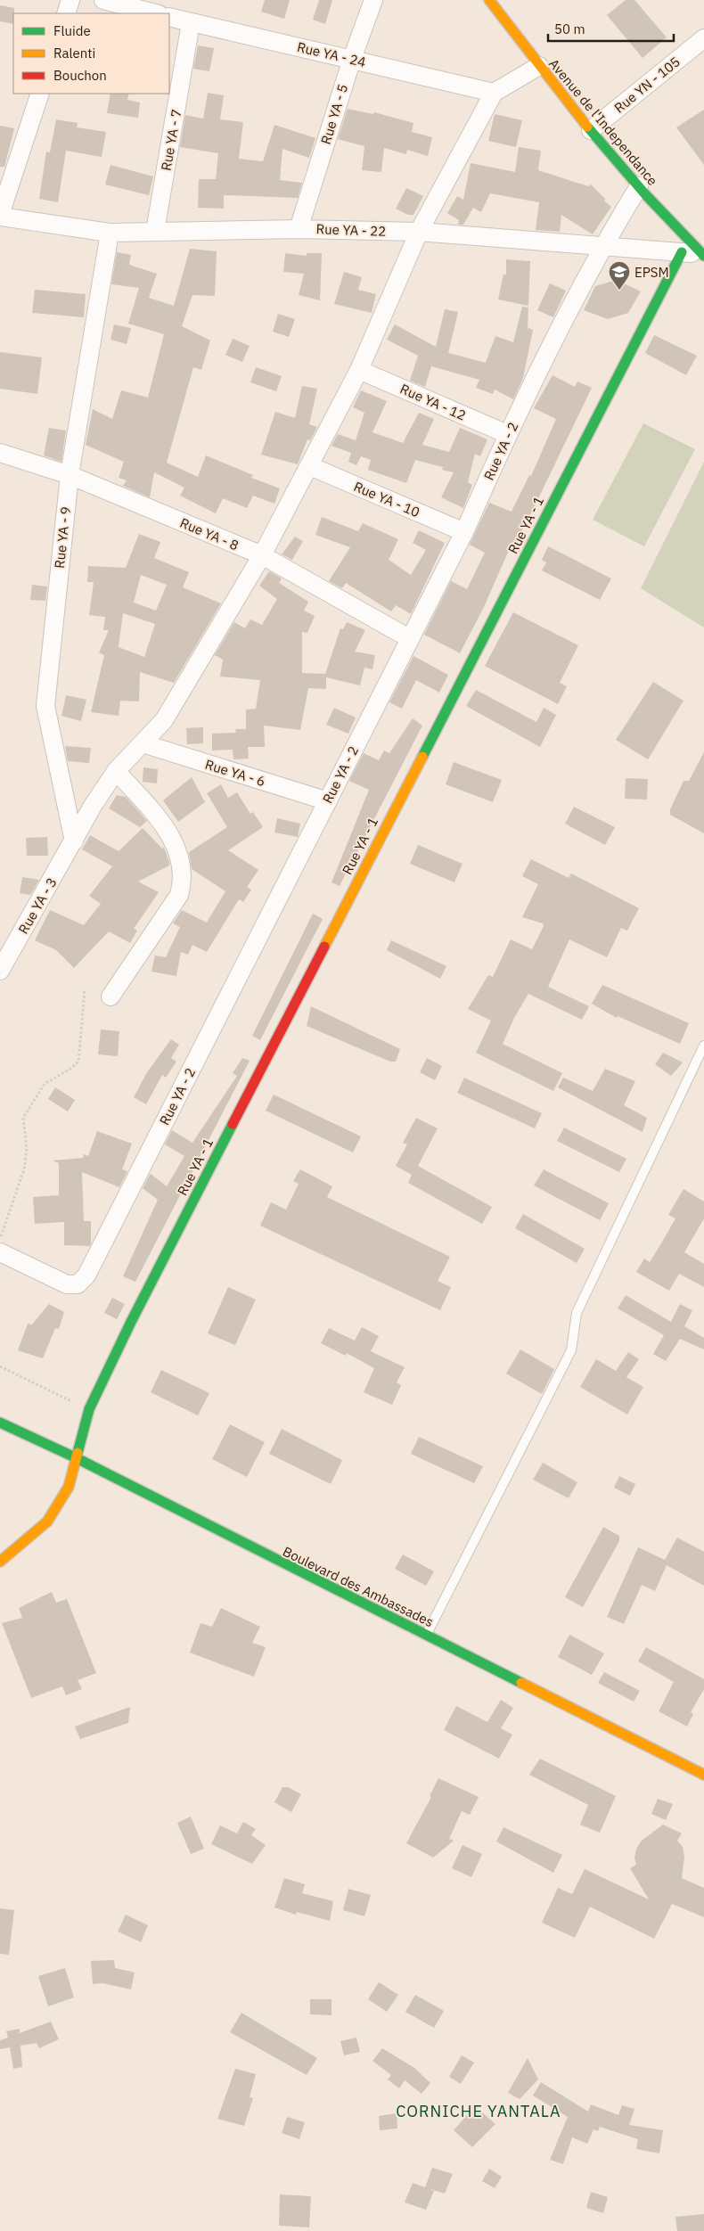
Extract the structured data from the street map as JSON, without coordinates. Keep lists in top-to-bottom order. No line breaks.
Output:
{"streets":{"main road":["Avenue de l'Independance","Rue YA - 1","Boulevard des Ambassades"],"street":["Rue YA - 24","Rue YN - 105","Rue YA - 5","Rue YA - 7","Rue YA - 22","Rue YA - 12","Rue YA - 2","Rue YA - 10","Rue YA - 8","Rue YA - 9","Rue YA - 6","Rue YA - 3"]},"crossings":[["Rue YA - 24","Rue YA - 5"],["Rue YA - 24","Rue YA - 7"],["Rue YA - 24","Rue YA - 3"],["Rue YN - 105","Avenue de l'Independance"],["Rue YA - 5","Rue YA - 22"],["Avenue de l'Independance","Rue YA - 22"],["Avenue de l'Independance","Rue YA - 2"],["Rue YA - 7","Rue YA - 22"],["Rue YA - 22","Rue YA - 2"],["Rue YA - 22","Rue YA - 1"],["Rue YA - 22","Rue YA - 9"],["Rue YA - 22","Rue YA - 3"],["Rue YA - 12","Rue YA - 2"],["Rue YA - 12","Rue YA - 3"],["Rue YA - 2","Rue YA - 10"],["Rue YA - 2","Rue YA - 8"],["Rue YA - 2","Rue YA - 6"],["Rue YA - 10","Rue YA - 3"],["Rue YA - 1","Boulevard des Ambassades"],["Rue YA - 8","Rue YA - 9"],["Rue YA - 8","Rue YA - 3"],["Rue YA - 9","Rue YA - 3"],["Rue YA - 6","Rue YA - 3"]],"districts":["CORNICHE YANTALA"],"places":{"school or university":["EPSM"]},"legend":["Fluide","Ralenti","Bouchon"],"scale_bar":"50 m"}
